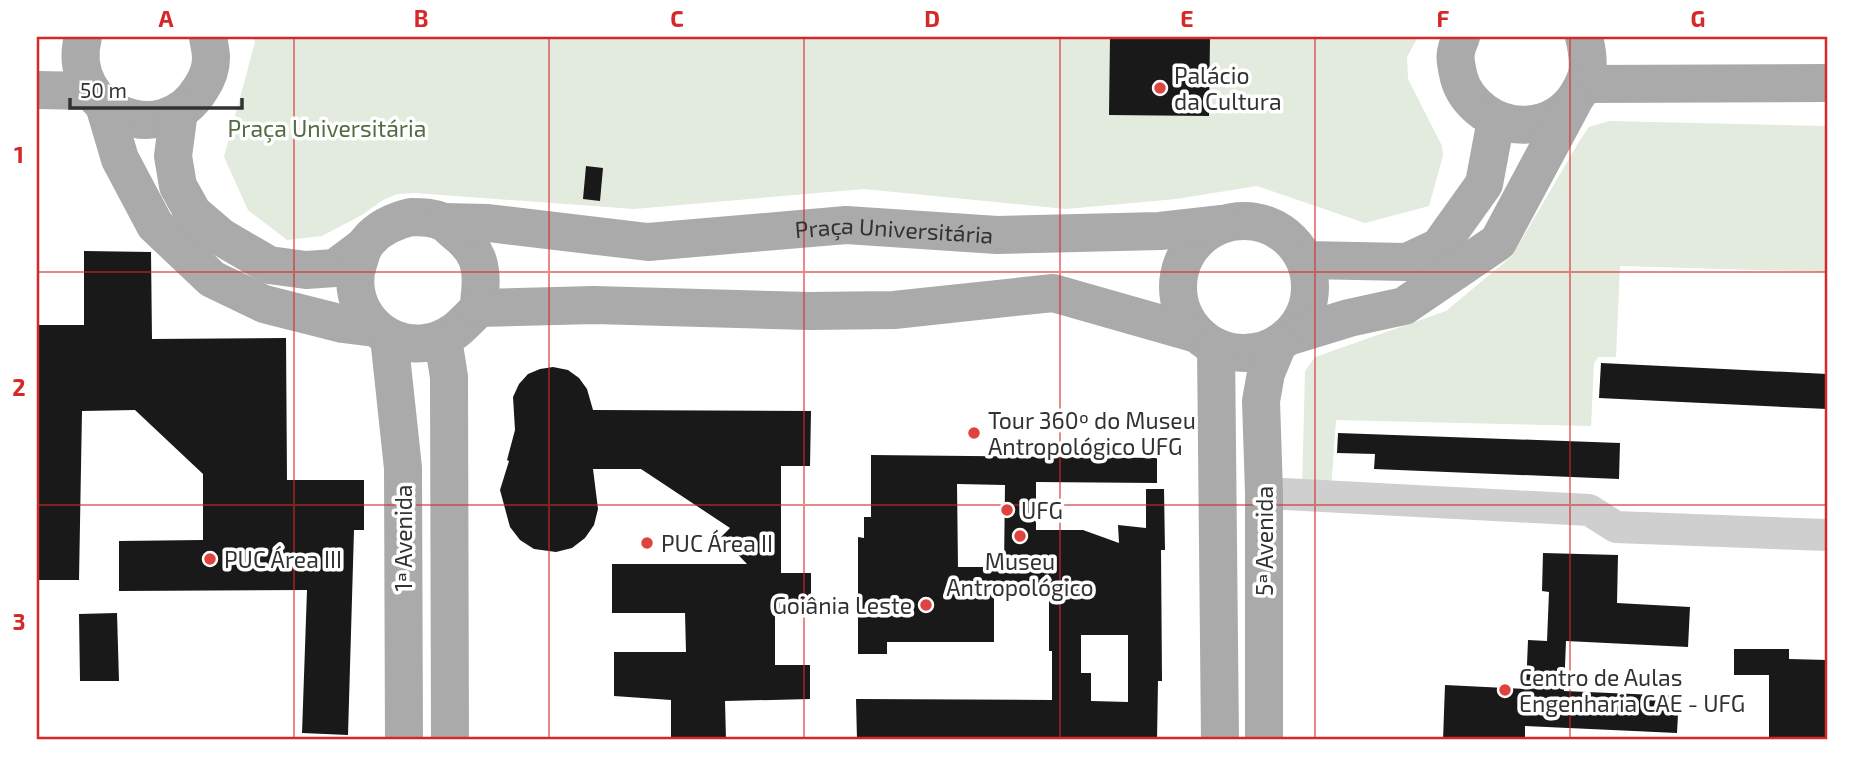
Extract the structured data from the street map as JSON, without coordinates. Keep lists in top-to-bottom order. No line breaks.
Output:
{"streets":{"main road":["Praça Universitária","1ª Avenida","5ª Avenida"]},"crossings":[["Praça Universitária","1ª Avenida"],["Praça Universitária","5ª Avenida"]],"parks":["Praça Universitária"],"places":["Palácio da Cultura","Tour 360º do Museu Antropológico UFG","UFG","Museu Antropológico","PUC Área II","PUC Área III","Goiânia Leste","Centro de Aulas Engenharia CAE - UFG"],"scale_bar":"50 m","grid":{"columns":["A","B","C","D","E","F","G"],"rows":["1","2","3"]}}
